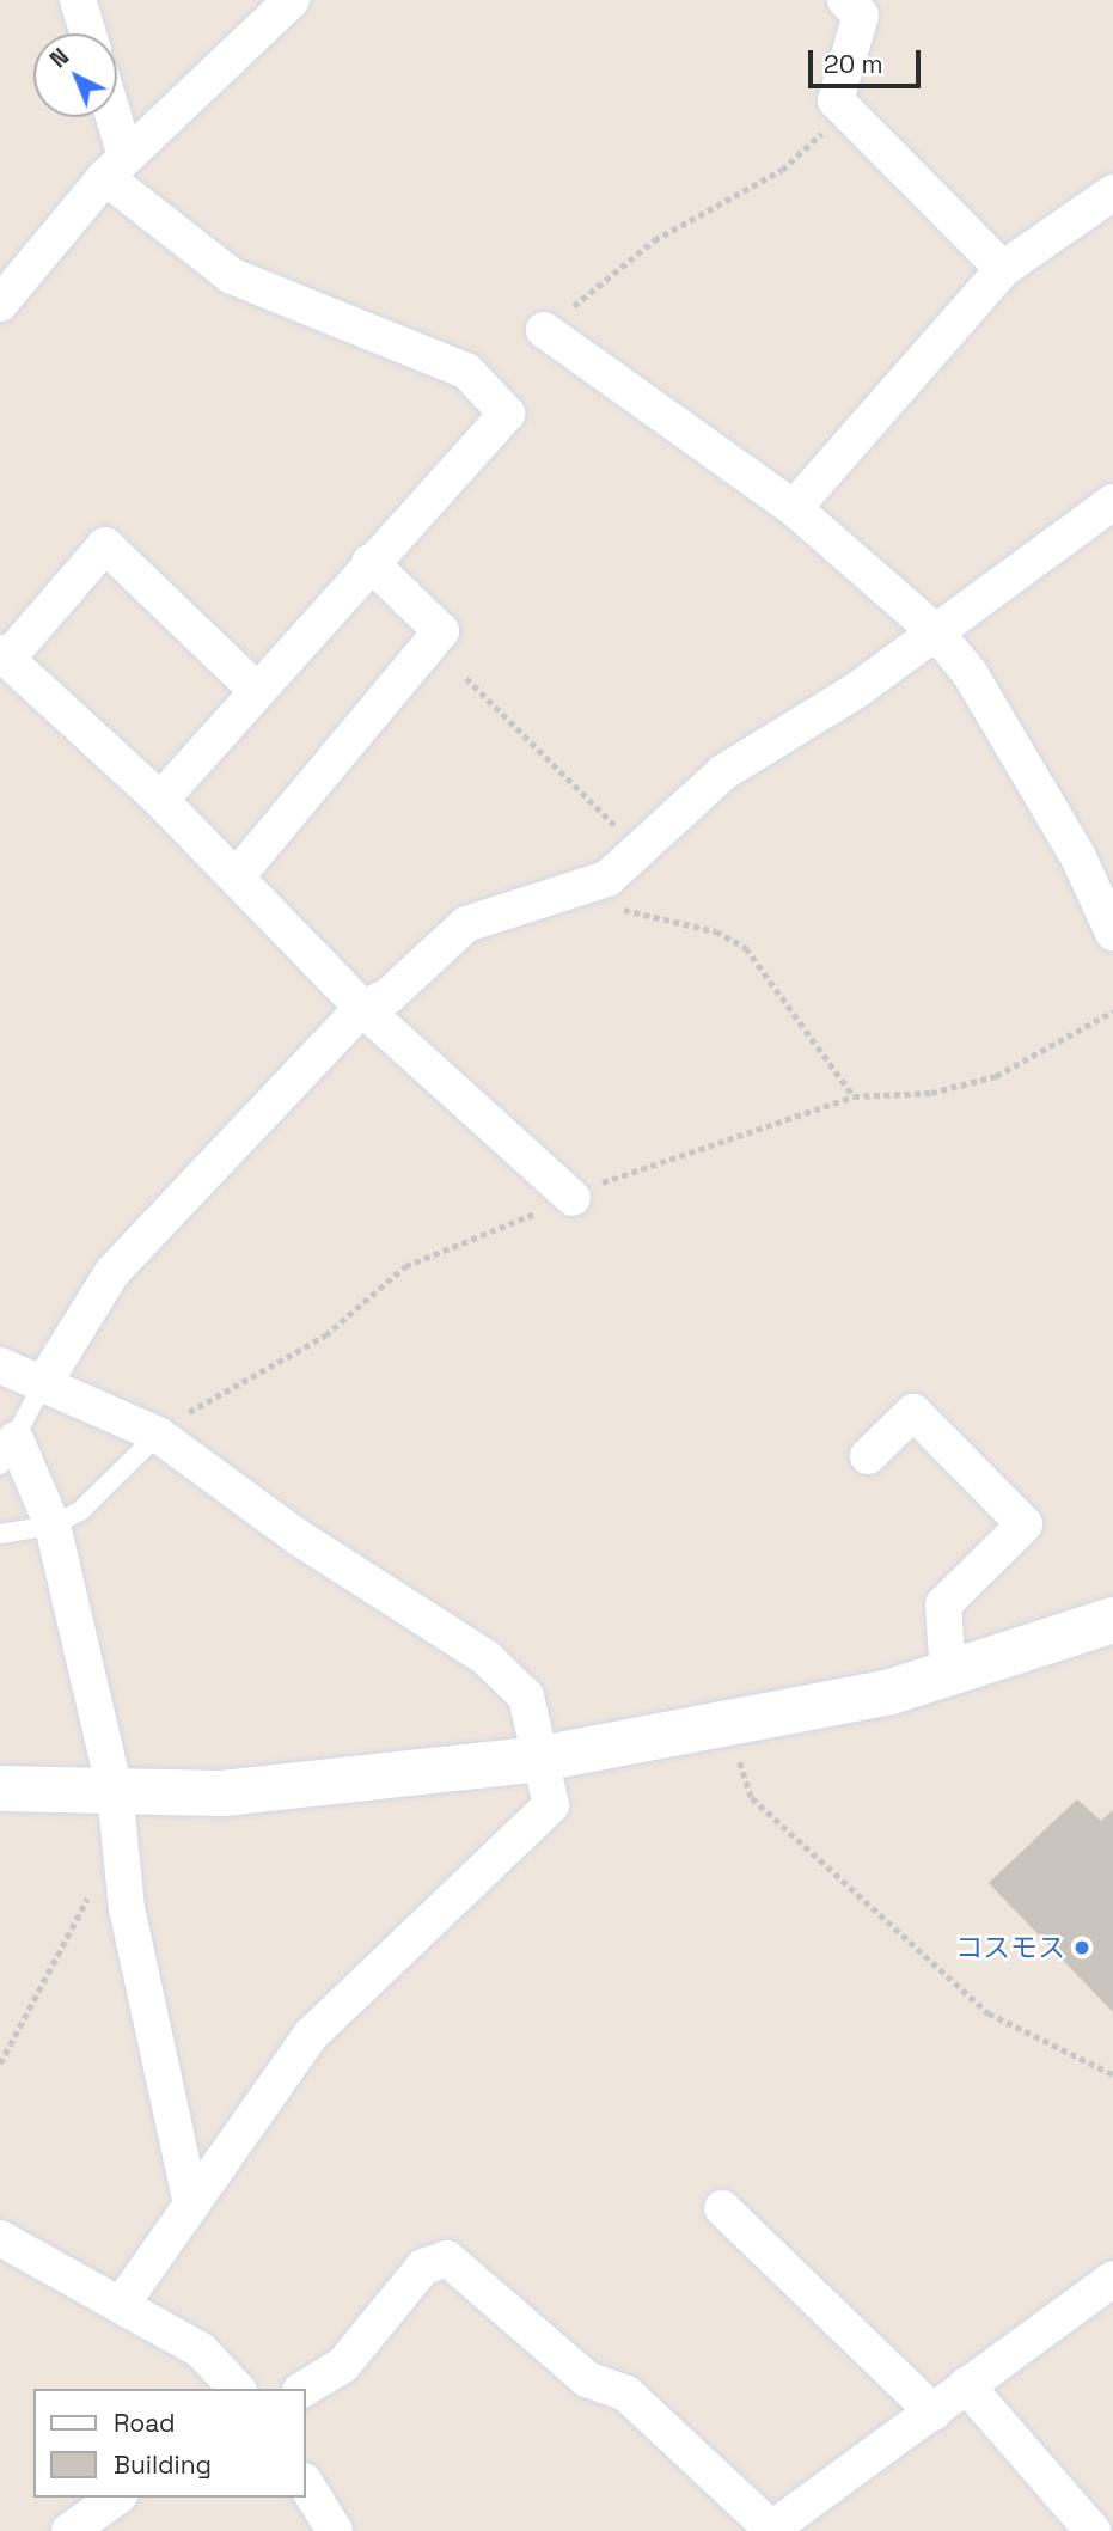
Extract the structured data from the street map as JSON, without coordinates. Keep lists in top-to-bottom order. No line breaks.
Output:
{"places":["コスモス"],"legend":["Road","Building"],"scale_bar":"20 m","north":"top left"}
